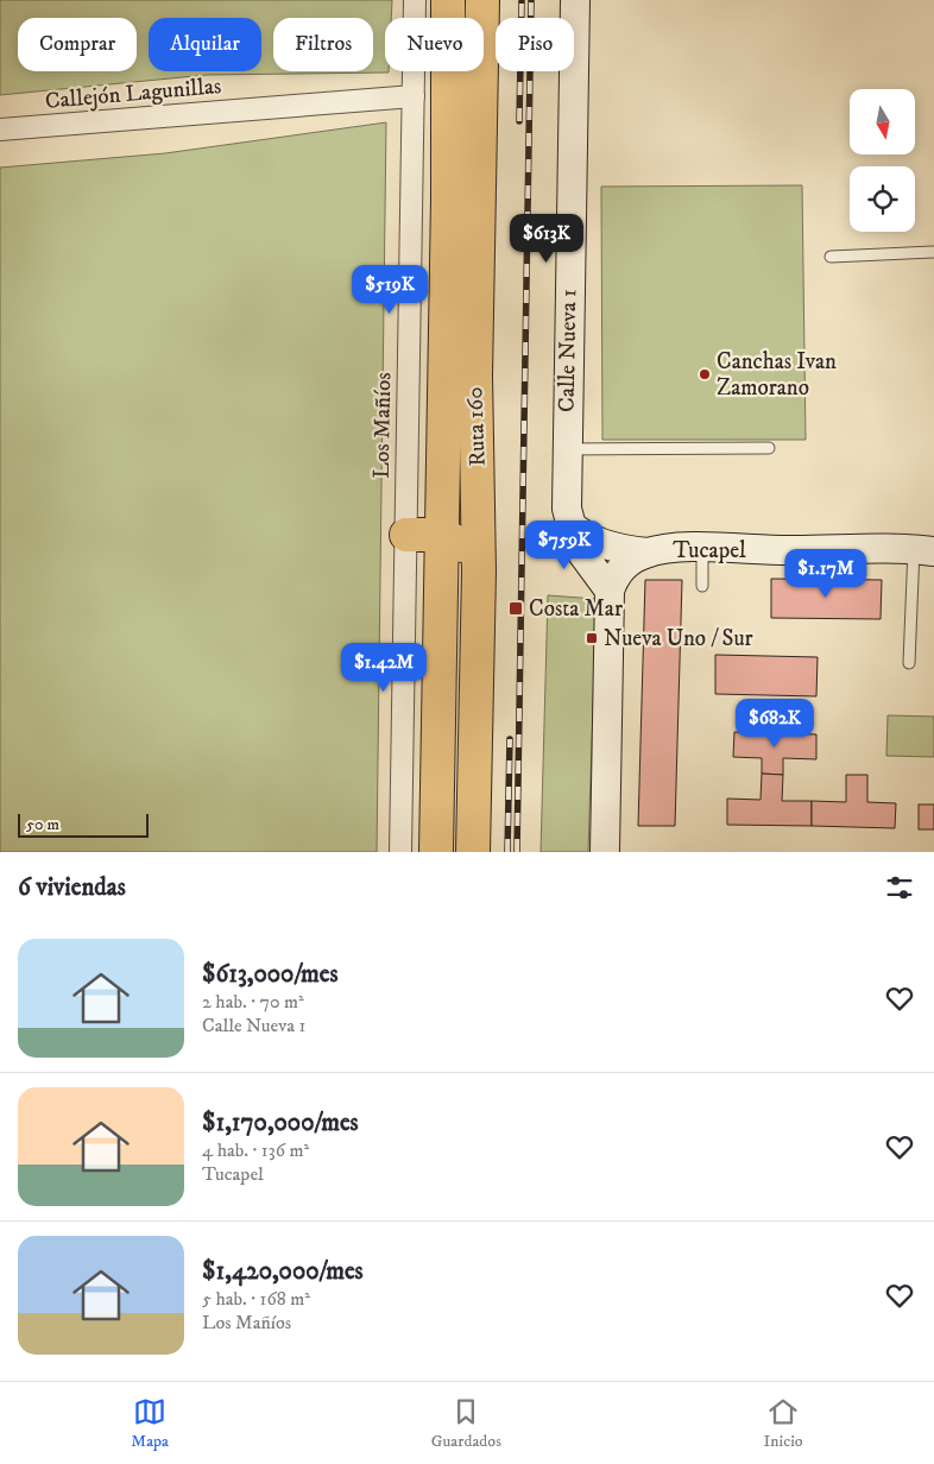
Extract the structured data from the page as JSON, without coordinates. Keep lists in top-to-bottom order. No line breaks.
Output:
{"streets":{"highway":["Ruta 160"],"street":["Callejón Lagunillas","Calle Nueva 1","Los Mañíos","Tucapel"]},"crossings":[["Callejón Lagunillas","Los Mañíos"],["Calle Nueva 1","Tucapel"]],"places":{"other":["Canchas Ivan Zamorano"],"transit":["Costa Mar","Nueva Uno / Sur"]},"scale_bar":"50 m","north":"bottom","page":{"chip":["Comprar","Alquilar","Filtros","Nuevo","Piso"],"price":["$613K","$519K","$759K","$1.17M","$1.42M","$682K"],"scale":"50 m","heading":"6 viviendas","list":[{"name":"$613,000/mes","note":"2 hab. · 70 m² · Calle Nueva 1"},{"name":"$1,170,000/mes","note":"4 hab. · 136 m² · Tucapel"},{"name":"$1,420,000/mes","note":"5 hab. · 168 m² · Los Mañíos"}],"tabs":["Mapa","Guardados","Inicio"]}}
